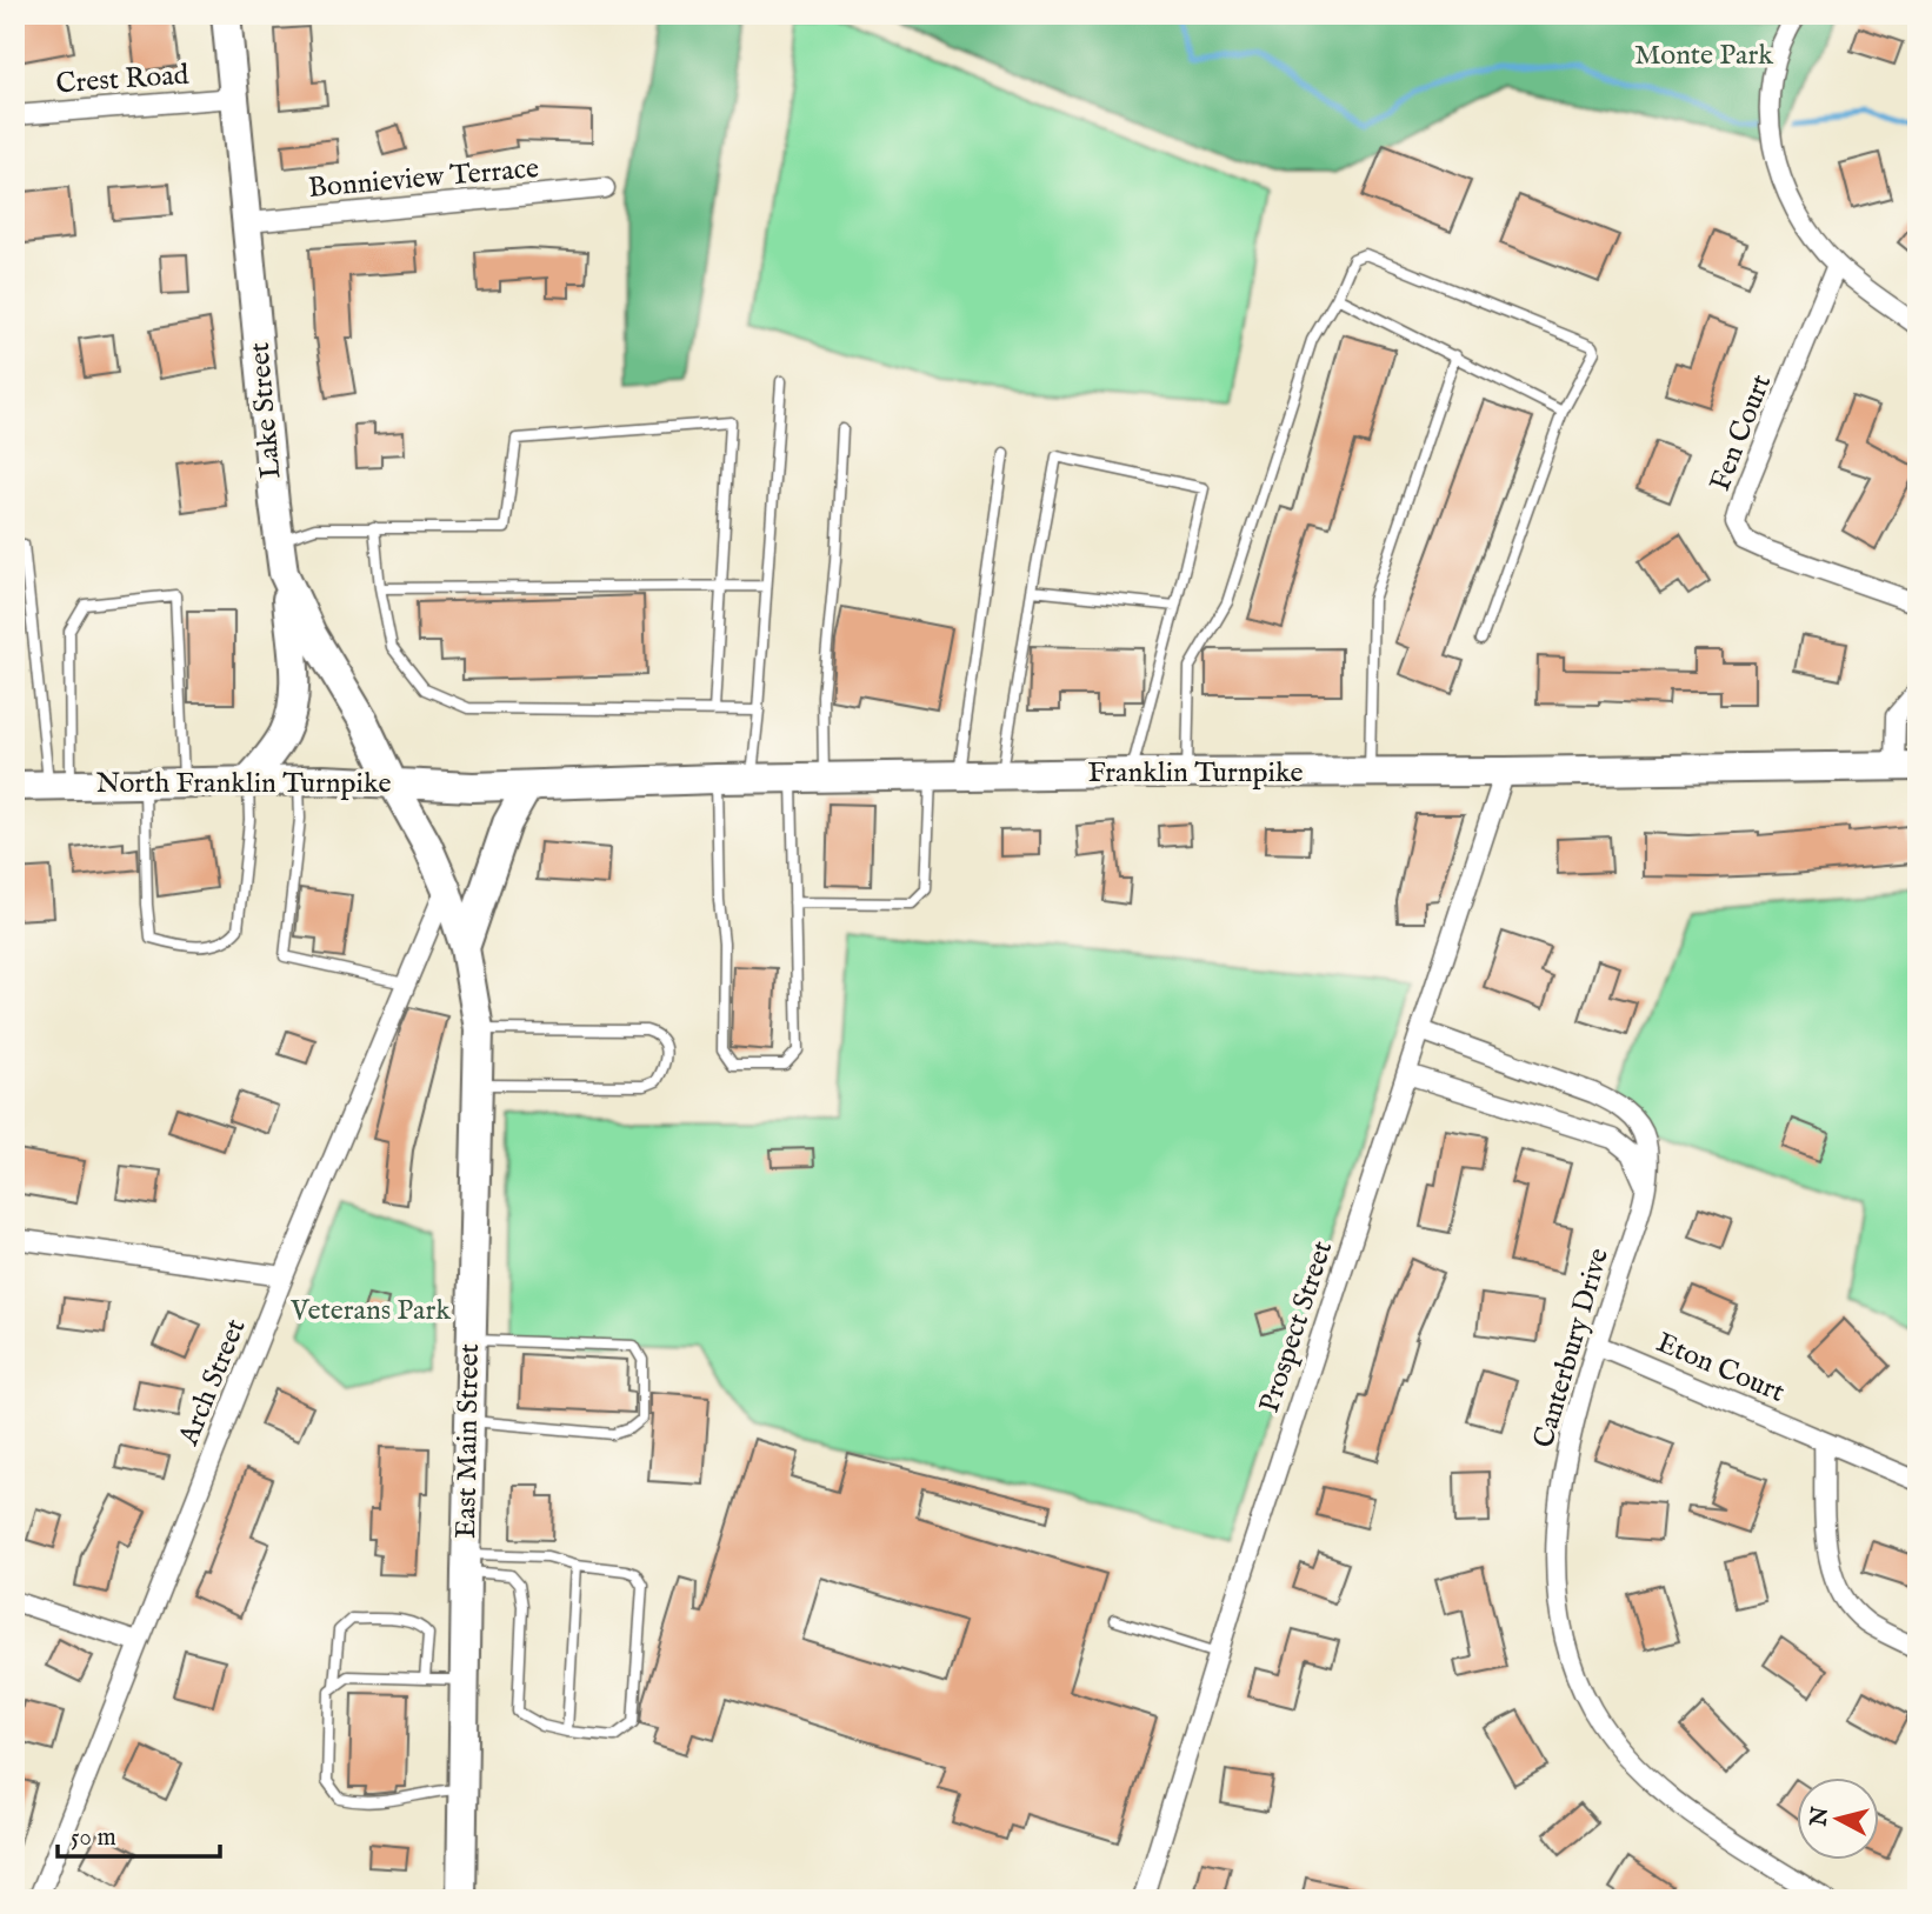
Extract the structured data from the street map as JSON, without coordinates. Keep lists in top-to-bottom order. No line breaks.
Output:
{"streets":{"main road":["Lake Street","Franklin Turnpike","North Franklin Turnpike","East Main Street"],"street":["Crest Road","Bonnieview Terrace","Fen Court","Prospect Street","Canterbury Drive","Eton Court","Arch Street"]},"crossings":[["Crest Road","Lake Street"],["Bonnieview Terrace","Lake Street"],["Lake Street","North Franklin Turnpike"],["Lake Street","Arch Street"],["Lake Street","East Main Street"],["Franklin Turnpike","North Franklin Turnpike"],["Franklin Turnpike","Prospect Street"],["Prospect Street","Canterbury Drive"],["Canterbury Drive","Eton Court"],["Arch Street","East Main Street"]],"parks":["Monte Park","Veterans Park"],"scale_bar":"50 m","north":"left"}
